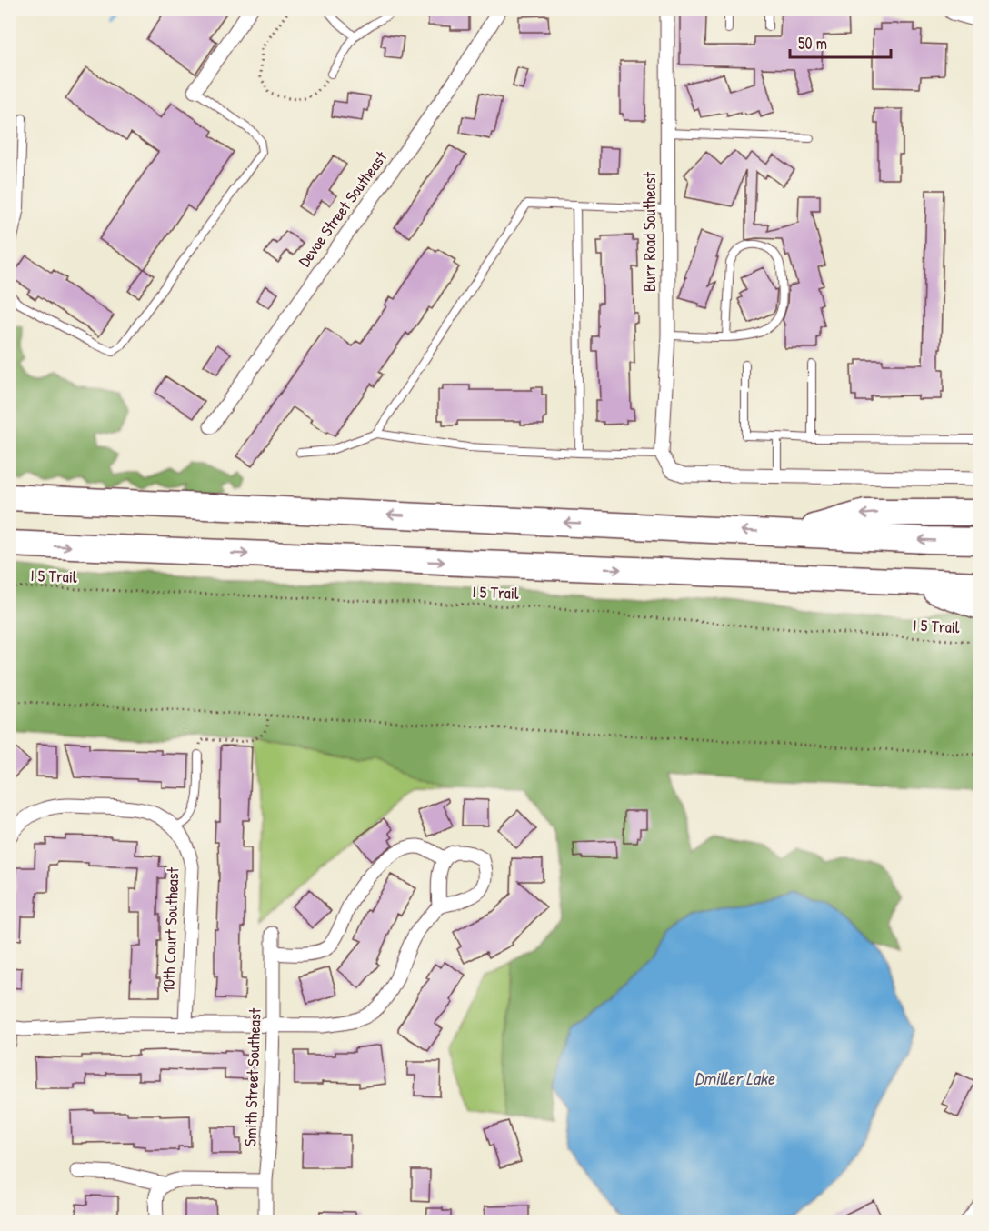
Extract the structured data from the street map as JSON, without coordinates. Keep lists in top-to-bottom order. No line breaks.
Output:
{"streets":{"street":["Devoe Street Southeast","Burr Road Southeast","10th Court Southeast","Smith Street Southeast"],"path":["I 5 Trail"]},"water":["Dmiller Lake"],"scale_bar":"50 m"}
